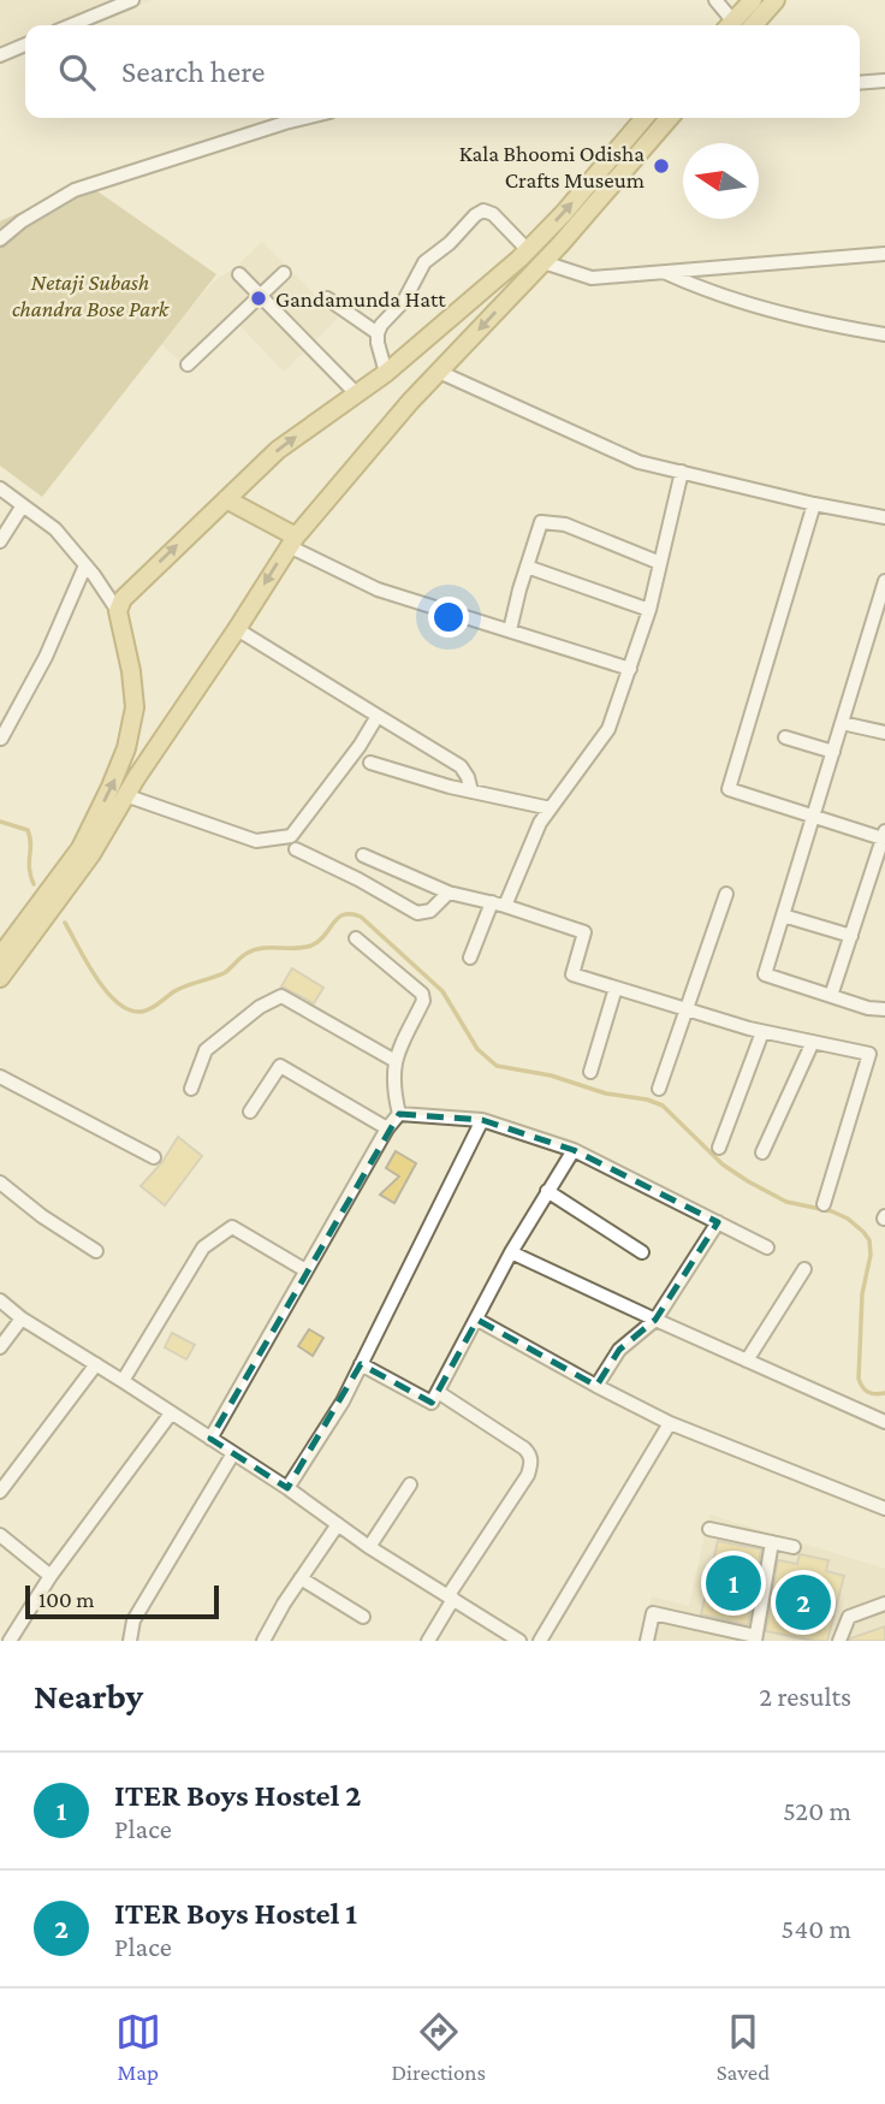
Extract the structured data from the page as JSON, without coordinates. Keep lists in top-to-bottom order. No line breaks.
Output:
{"parks":["Netaji Subash chandra Bose Park"],"places":["Kala Bhoomi Odisha Crafts Museum","Gandamunda Hatt"],"scale_bar":"100 m","north":"left","page":{"search":"Search here","pins":["1","2"],"scale":"100 m","heading":["Nearby","2 results"],"list":[{"mark":"1","name":"ITER Boys Hostel 2","note":"Place","value":"520 m"},{"mark":"2","name":"ITER Boys Hostel 1","note":"Place","value":"540 m"}],"nav":["Map","Directions","Saved"]}}
